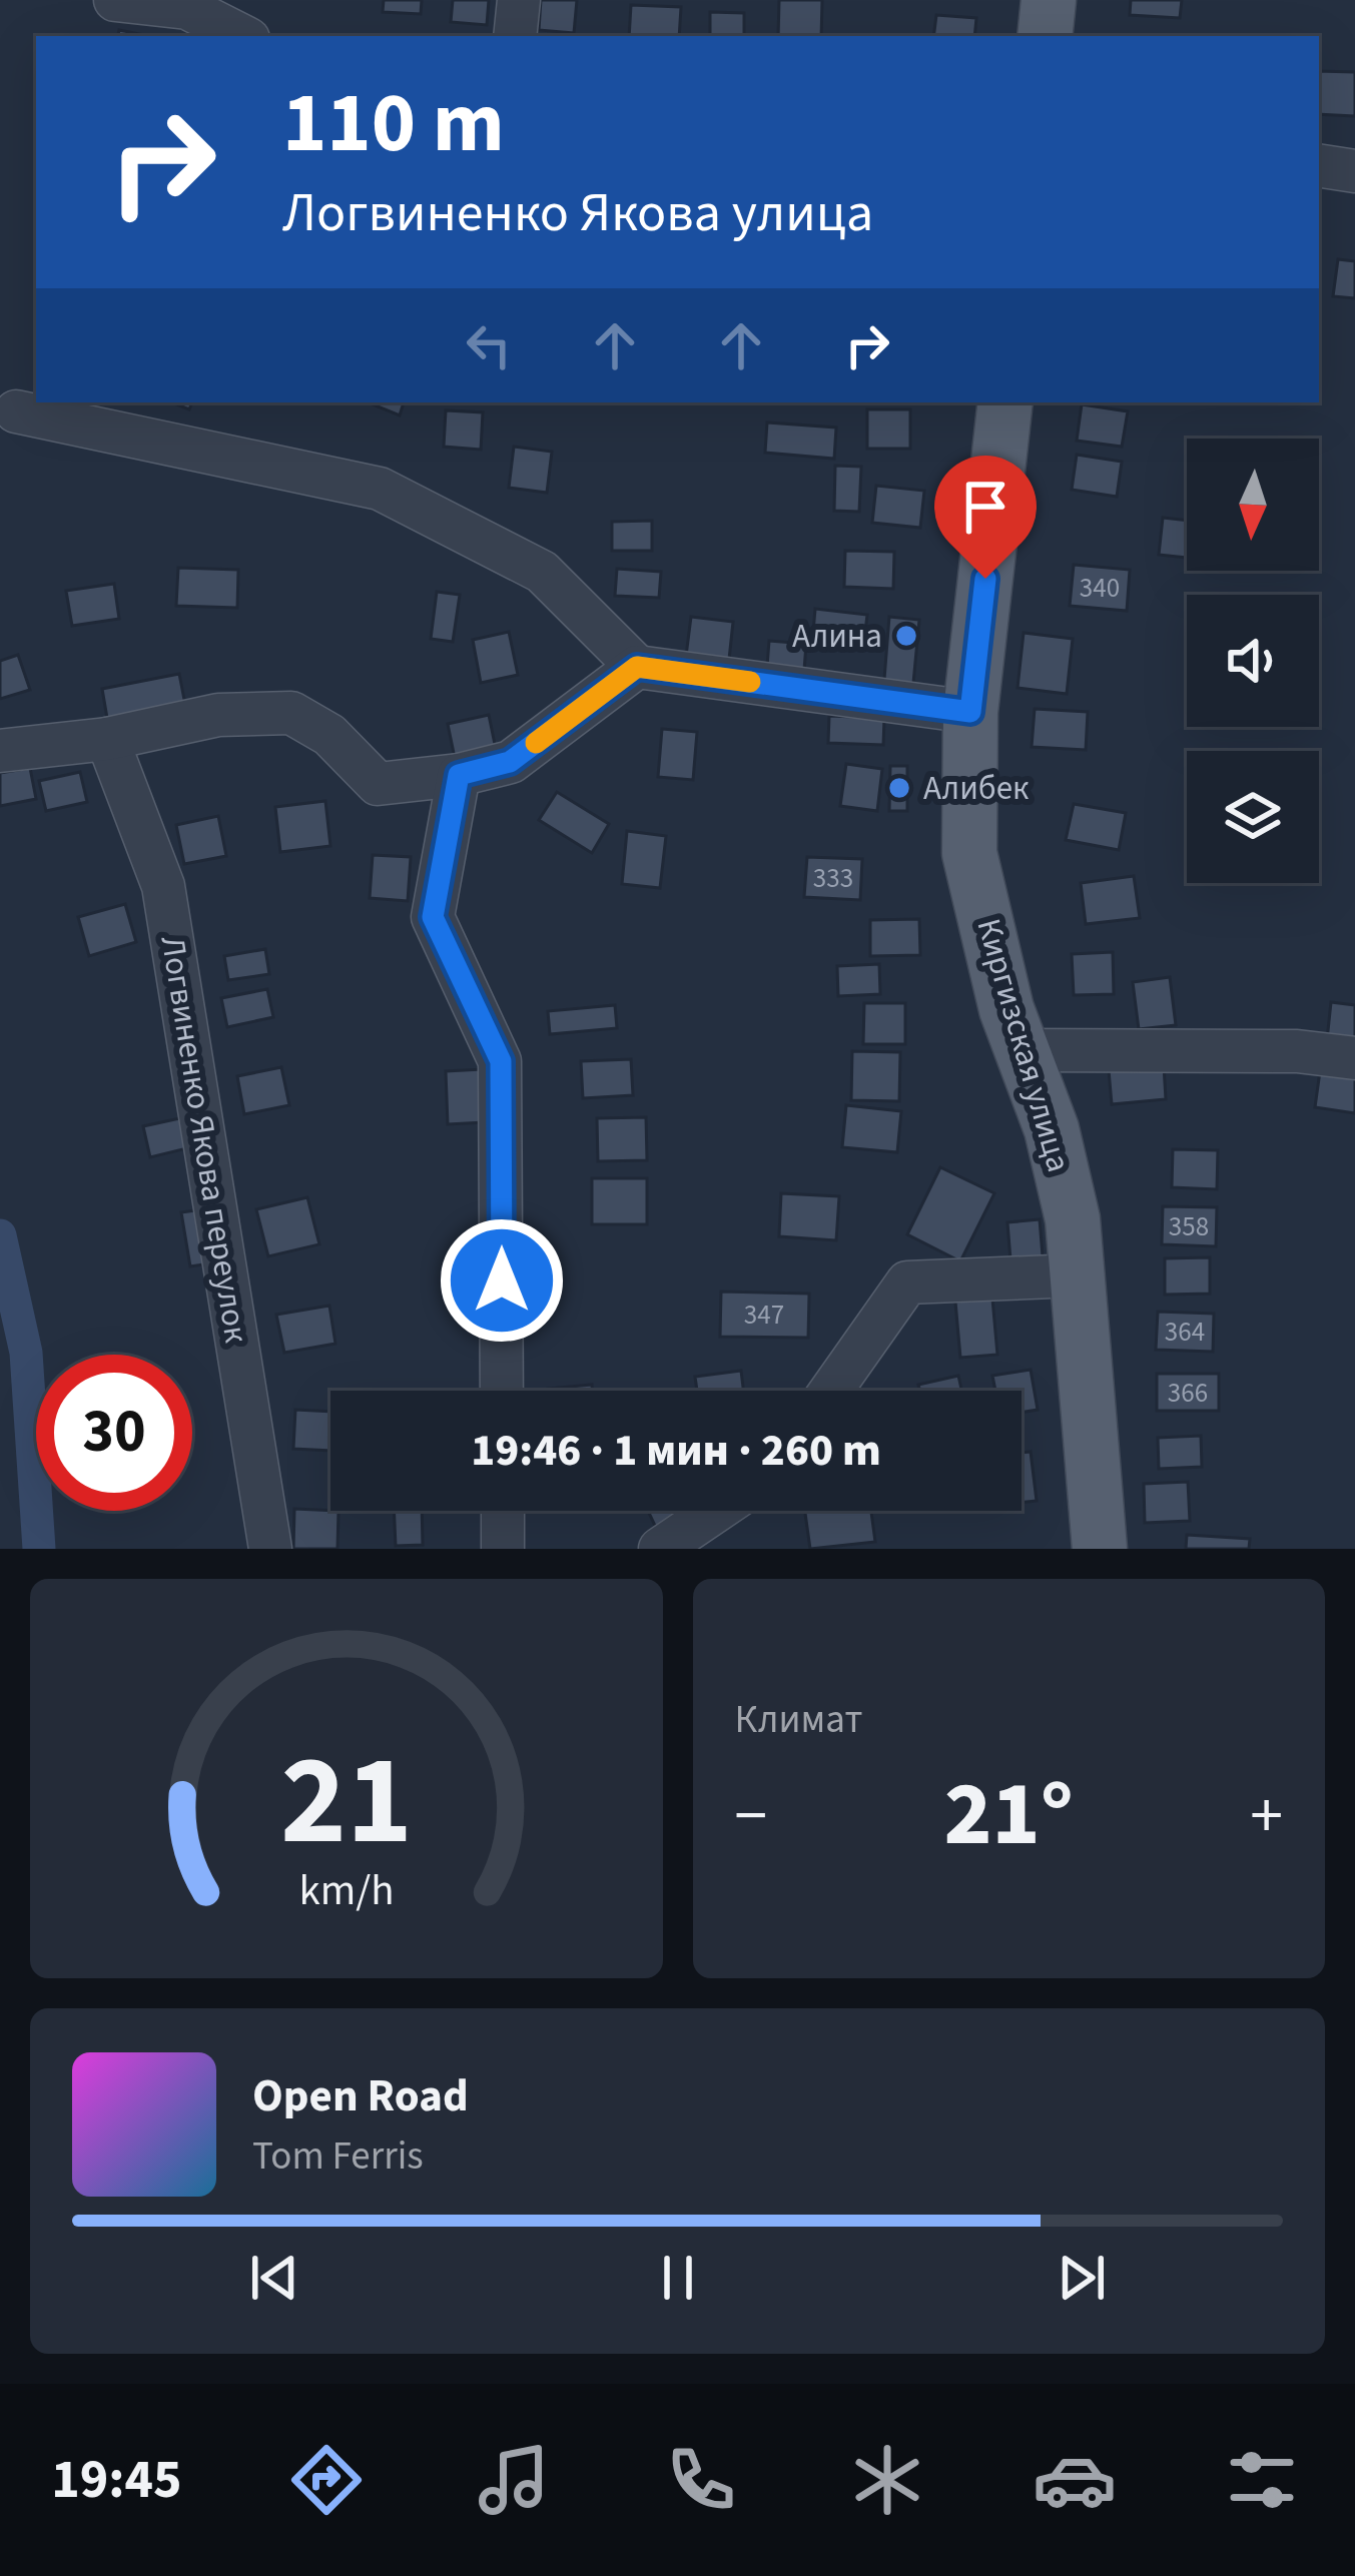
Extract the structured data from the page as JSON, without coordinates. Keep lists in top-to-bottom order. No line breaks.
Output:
{"streets":{"main road":["Киргизская улица"],"street":["Логвиненко Якова переулок"]},"places":["Алина","Алибек"],"house_numbers":["340","333","358","347","364","366"],"north":"bottom","page":{"turn":["110 m","Логвиненко Якова улица"],"limit":"30","trip":"19:46 · 1 мин · 260 m","tile":"Климат","heat":["−","21°","+"],"song":["Open Road","Tom Ferris"],"tabs":"19:45","gauge":["21","km/h"]}}
